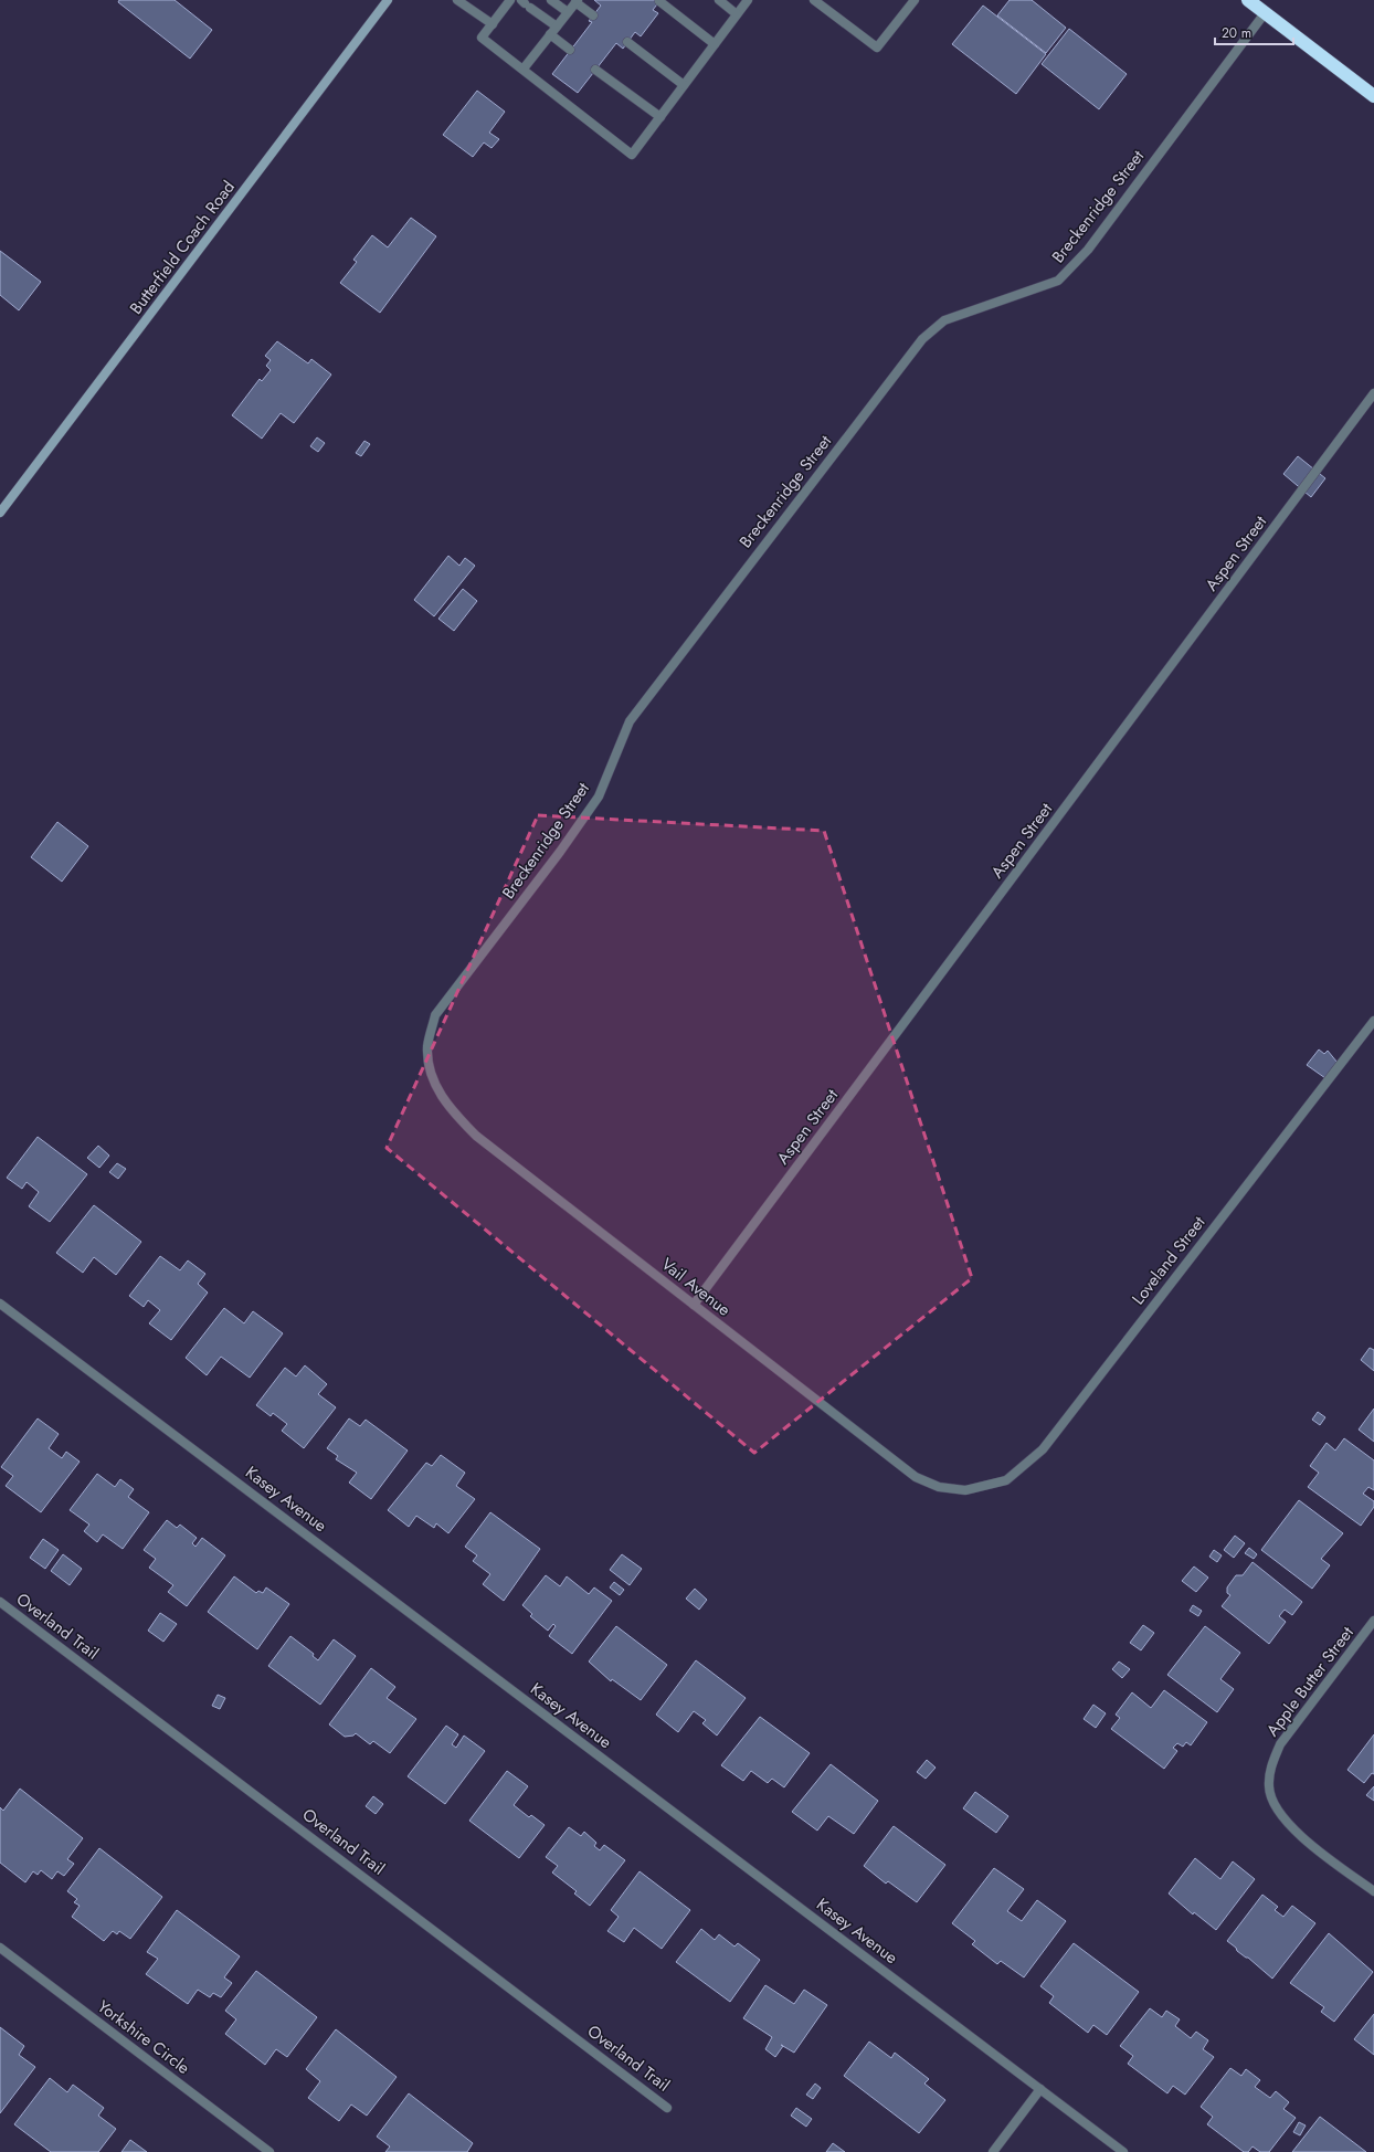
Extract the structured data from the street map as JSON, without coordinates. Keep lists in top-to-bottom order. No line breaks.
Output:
{"streets":{"main road":["Butterfield Coach Road"],"street":["Breckenridge Street","Aspen Street","Loveland Street","Vail Avenue","Kasey Avenue","Overland Trail","Apple Butter Street","Yorkshire Circle"]},"crossings":[["Breckenridge Street","Vail Avenue"],["Aspen Street","Vail Avenue"],["Loveland Street","Vail Avenue"]],"scale_bar":"20 m"}
